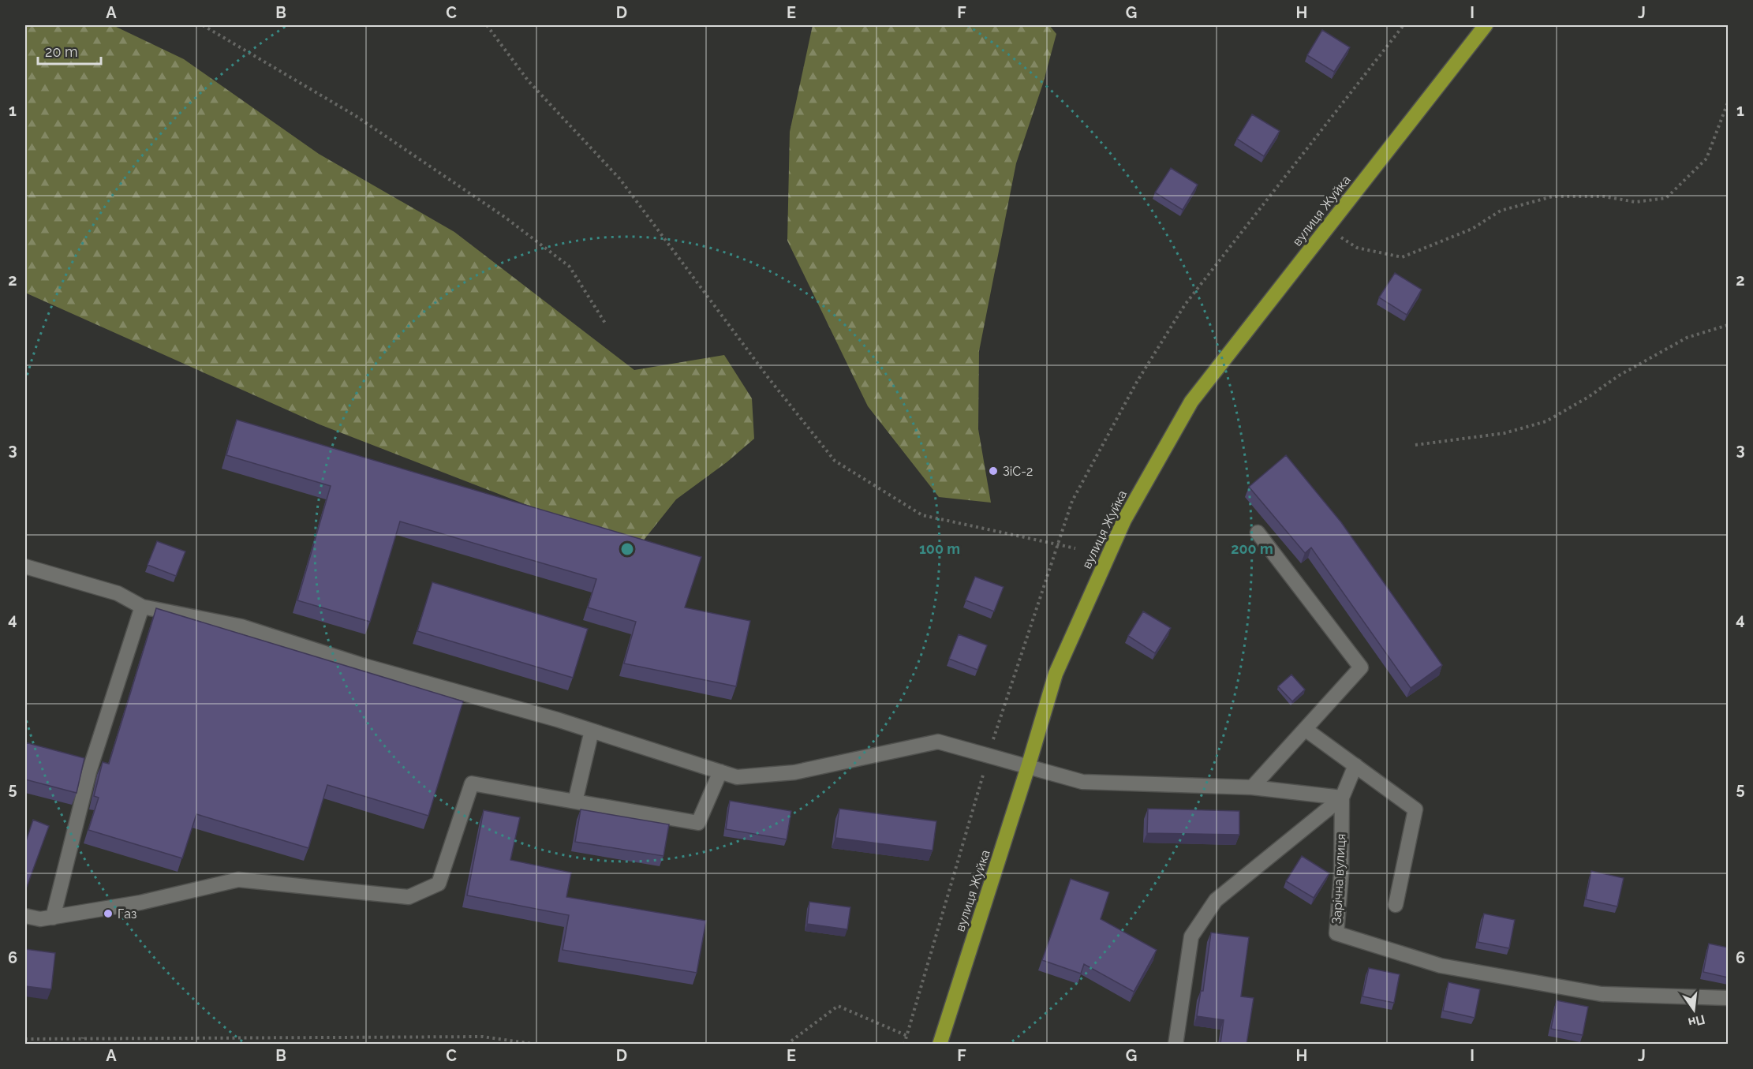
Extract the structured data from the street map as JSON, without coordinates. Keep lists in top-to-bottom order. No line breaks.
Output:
{"streets":{"highway":["вулиця Жуйка"],"street":["Зарічна вулиця"]},"places":["ЗіС-2","Газ"],"scale_bar":"20 m","north":"bottom","grid":{"columns":["A","B","C","D","E","F","G","H","I","J"],"rows":["1","2","3","4","5","6"]},"rings":["100 m","200 m"]}
